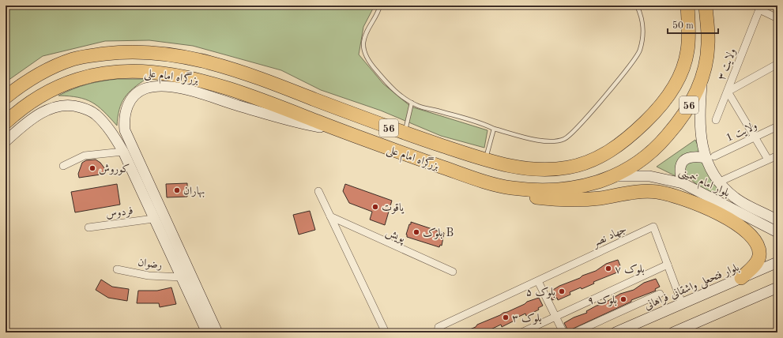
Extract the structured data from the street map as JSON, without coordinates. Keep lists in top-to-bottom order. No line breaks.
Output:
{"streets":{"highway":["بزرگراه امام علی","56"],"main road":["بلوار امام خمینی","بلوار فتحعلی واشقانی فراهانی"],"street":["ولایت ۳","ولایت 1","فردوس","پویش","جهاد نصر","رضوان"]},"crossings":[["بزرگراه امام علی","بلوار امام خمینی"],["ولایت 1","بلوار امام خمینی"],["جهاد نصر","بلوار فتحعلی واشقانی فراهانی"]],"places":["کوروش","بهاران","یاقوت","بلوک B","بلوک ۷","بلوک ۵","بلوک ۹","بلوک ۳"],"scale_bar":"50 m"}
